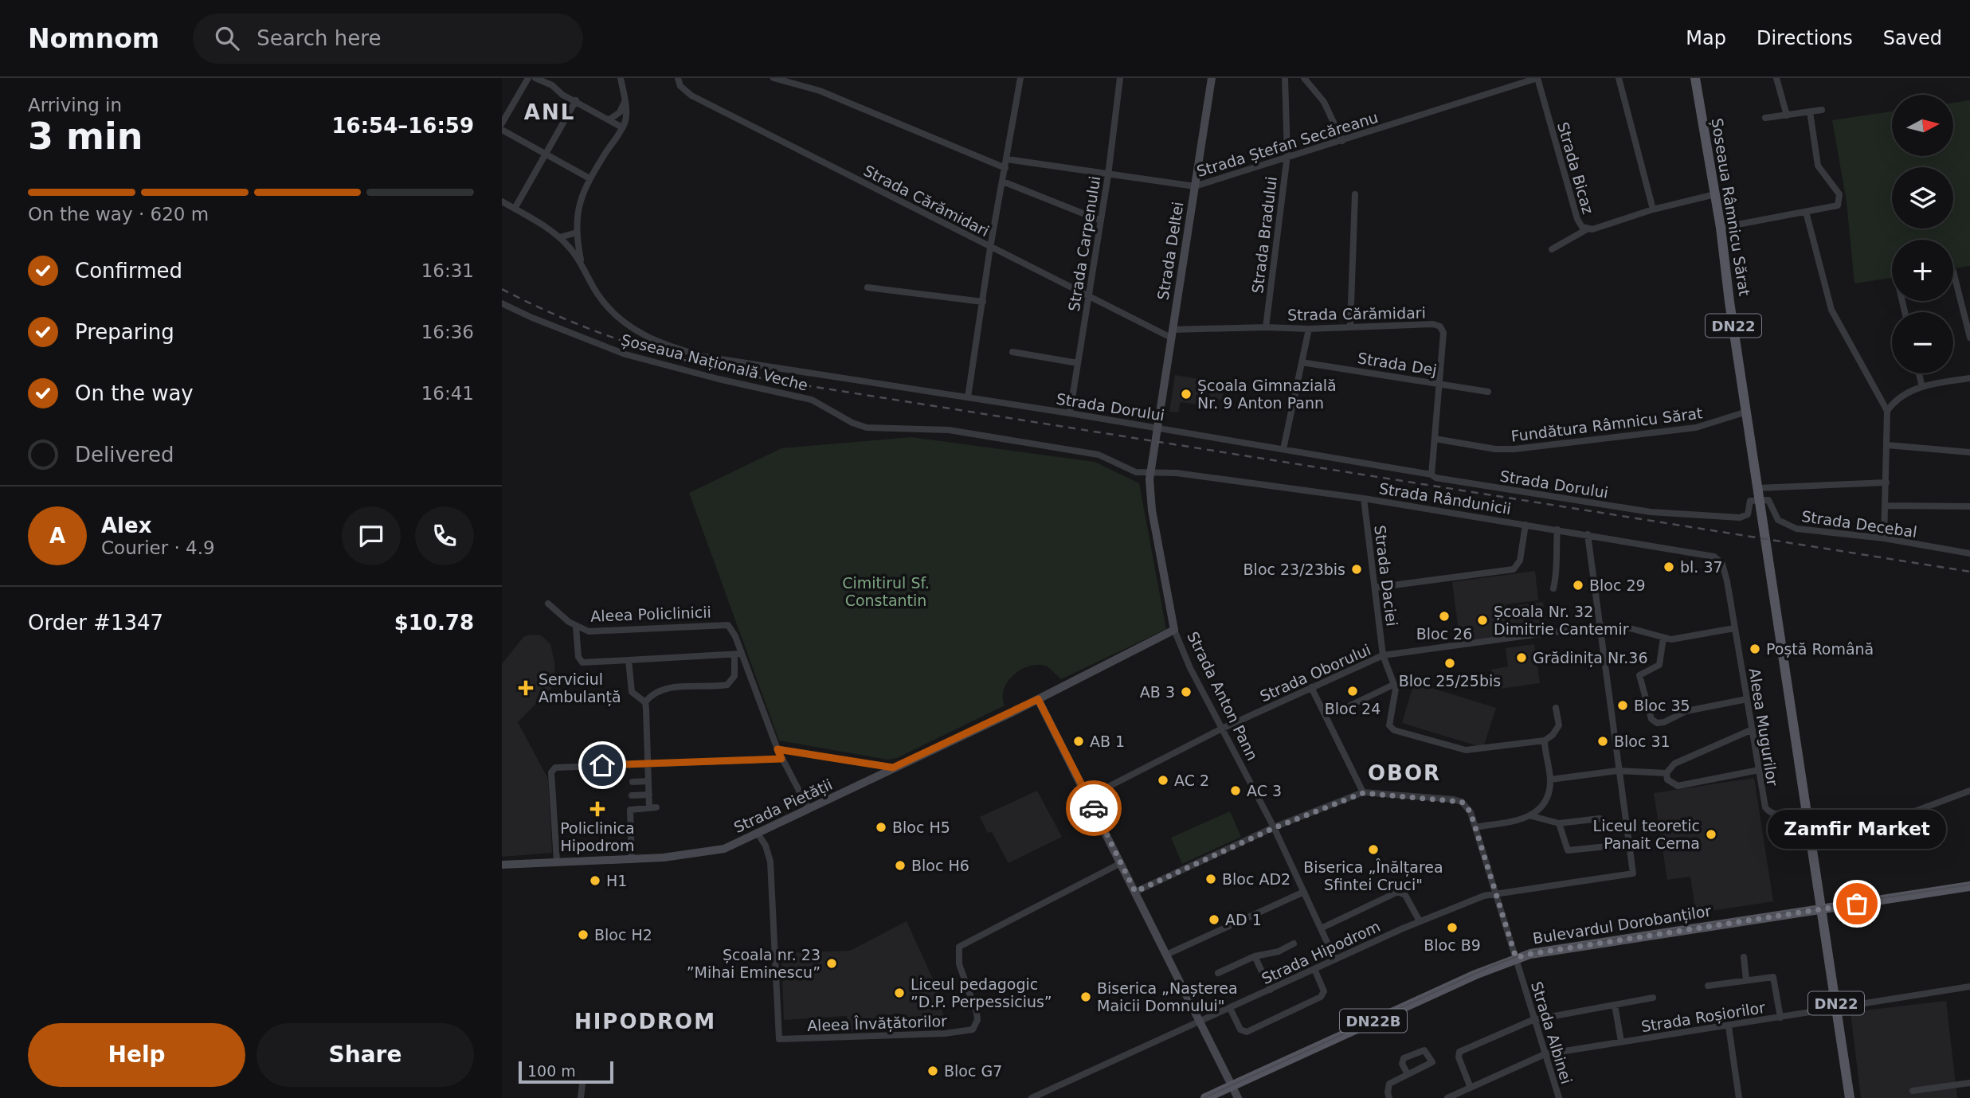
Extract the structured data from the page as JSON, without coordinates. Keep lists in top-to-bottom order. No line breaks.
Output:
{"streets":{"main road":["Șoseaua Râmnicu Sărat","DN22","Bulevardul Dorobanților","DN22B"],"street":["Strada Ștefan Secăreanu","Strada Bicaz","Strada Cărămidari","Strada Bradului","Strada Carpenului","Strada Deltei","Șoseaua Națională Veche","Strada Dej","Strada Dorului","Fundătura Râmnicu Sărat","Strada Rândunicii","Strada Decebal","Strada Daciei","Aleea Policlinicii","Strada Oborului","Strada Anton Pann","Aleea Mugurilor","Strada Pietății","Strada Hipodrom","Strada Roșiorilor","Aleea Învățătorilor","Strada Albinei"]},"crossings":[["Strada Ștefan Secăreanu","Strada Bicaz"],["Strada Ștefan Secăreanu","Strada Bradului"],["Strada Ștefan Secăreanu","Strada Carpenului"],["Strada Ștefan Secăreanu","Strada Deltei"],["Strada Bicaz","Șoseaua Râmnicu Sărat"],["Strada Cărămidari","Strada Bradului"],["Strada Cărămidari","Strada Carpenului"],["Strada Cărămidari","Strada Deltei"],["Strada Cărămidari","Strada Dej"],["Șoseaua Râmnicu Sărat","DN22"],["Șoseaua Râmnicu Sărat","Strada Dorului"],["Șoseaua Râmnicu Sărat","Fundătura Râmnicu Sărat"],["Șoseaua Râmnicu Sărat","Strada Decebal"],["Șoseaua Râmnicu Sărat","Aleea Mugurilor"],["Strada Carpenului","Strada Dorului"],["Strada Deltei","Strada Dorului"],["Strada Deltei","Strada Anton Pann"],["DN22","Aleea Mugurilor"],["DN22","Bulevardul Dorobanților"],["DN22","Strada Roșiorilor"],["Șoseaua Națională Veche","Strada Rândunicii"],["Șoseaua Națională Veche","Strada Anton Pann"],["Strada Dorului","Strada Decebal"],["Strada Dorului","Strada Anton Pann"],["Strada Rândunicii","Strada Daciei"],["Strada Rândunicii","Strada Anton Pann"],["Strada Rândunicii","Aleea Mugurilor"],["Strada Daciei","Strada Oborului"],["Aleea Policlinicii","Strada Pietății"],["Strada Oborului","Strada Anton Pann"],["Strada Oborului","Aleea Mugurilor"],["Strada Anton Pann","Strada Pietății"],["Strada Anton Pann","Strada Hipodrom"],["Strada Pietății","Aleea Învățătorilor"],["Bulevardul Dorobanților","Strada Albinei"],["Strada Hipodrom","Strada Albinei"],["Strada Roșiorilor","Strada Albinei"]],"districts":["ANL","OBOR","HIPODROM"],"parks":["Cimitirul Sf. Constantin"],"places":{"other":["Școala Gimnazială Nr. 9 Anton Pann","bl. 37","Bloc 23/23bis","Bloc 29","Bloc 26","Școala Nr. 32 Dimitrie Cantemir","Poștă Română","Grădinița Nr.36","Bloc 25/25bis","Bloc 24","AB 3","Bloc 35","AB 1","Bloc 31","AC 2","AC 3","Bloc H5","Liceul teoretic Panait Cerna","Biserica „Înălțarea Sfintei Cruci\"","Bloc H6","Bloc AD2","H1","Zamfir Market","AD 1","Bloc B9","Bloc H2","Școala nr. 23 ”Mihai Eminescu”","Liceul pedagogic ”D.P. Perpessicius”","Biserica „Nașterea Maicii Domnului\"","Bloc G7"],"health":["Serviciul Ambulanță","Policlinica Hipodrom"]},"scale_bar":"100 m","north":"right","page":{"header":"Nomnom","search":"Search here","nav":["Map","Directions","Saved"],"heading":["3 min","Arriving in","16:54–16:59"],"panel":["Alex","Courier · 4.9","Order #1347","$10.78"],"map_buttons":["+","−"],"bar":"On the way · 620 m","list":[["Confirmed","16:31"],["Preparing","16:36"],["On the way","16:41"],"Delivered"],"round":"A","bubble":"Zamfir Market","buttons":["Help","Share"],"scale":"100 m"}}
